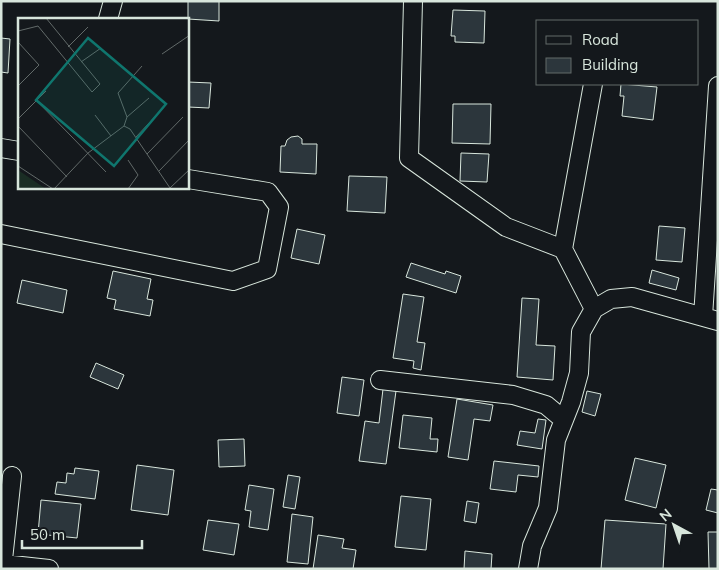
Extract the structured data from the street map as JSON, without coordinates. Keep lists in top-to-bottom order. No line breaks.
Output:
{"legend":["Road","Building"],"scale_bar":"50 m","north":"top left"}
